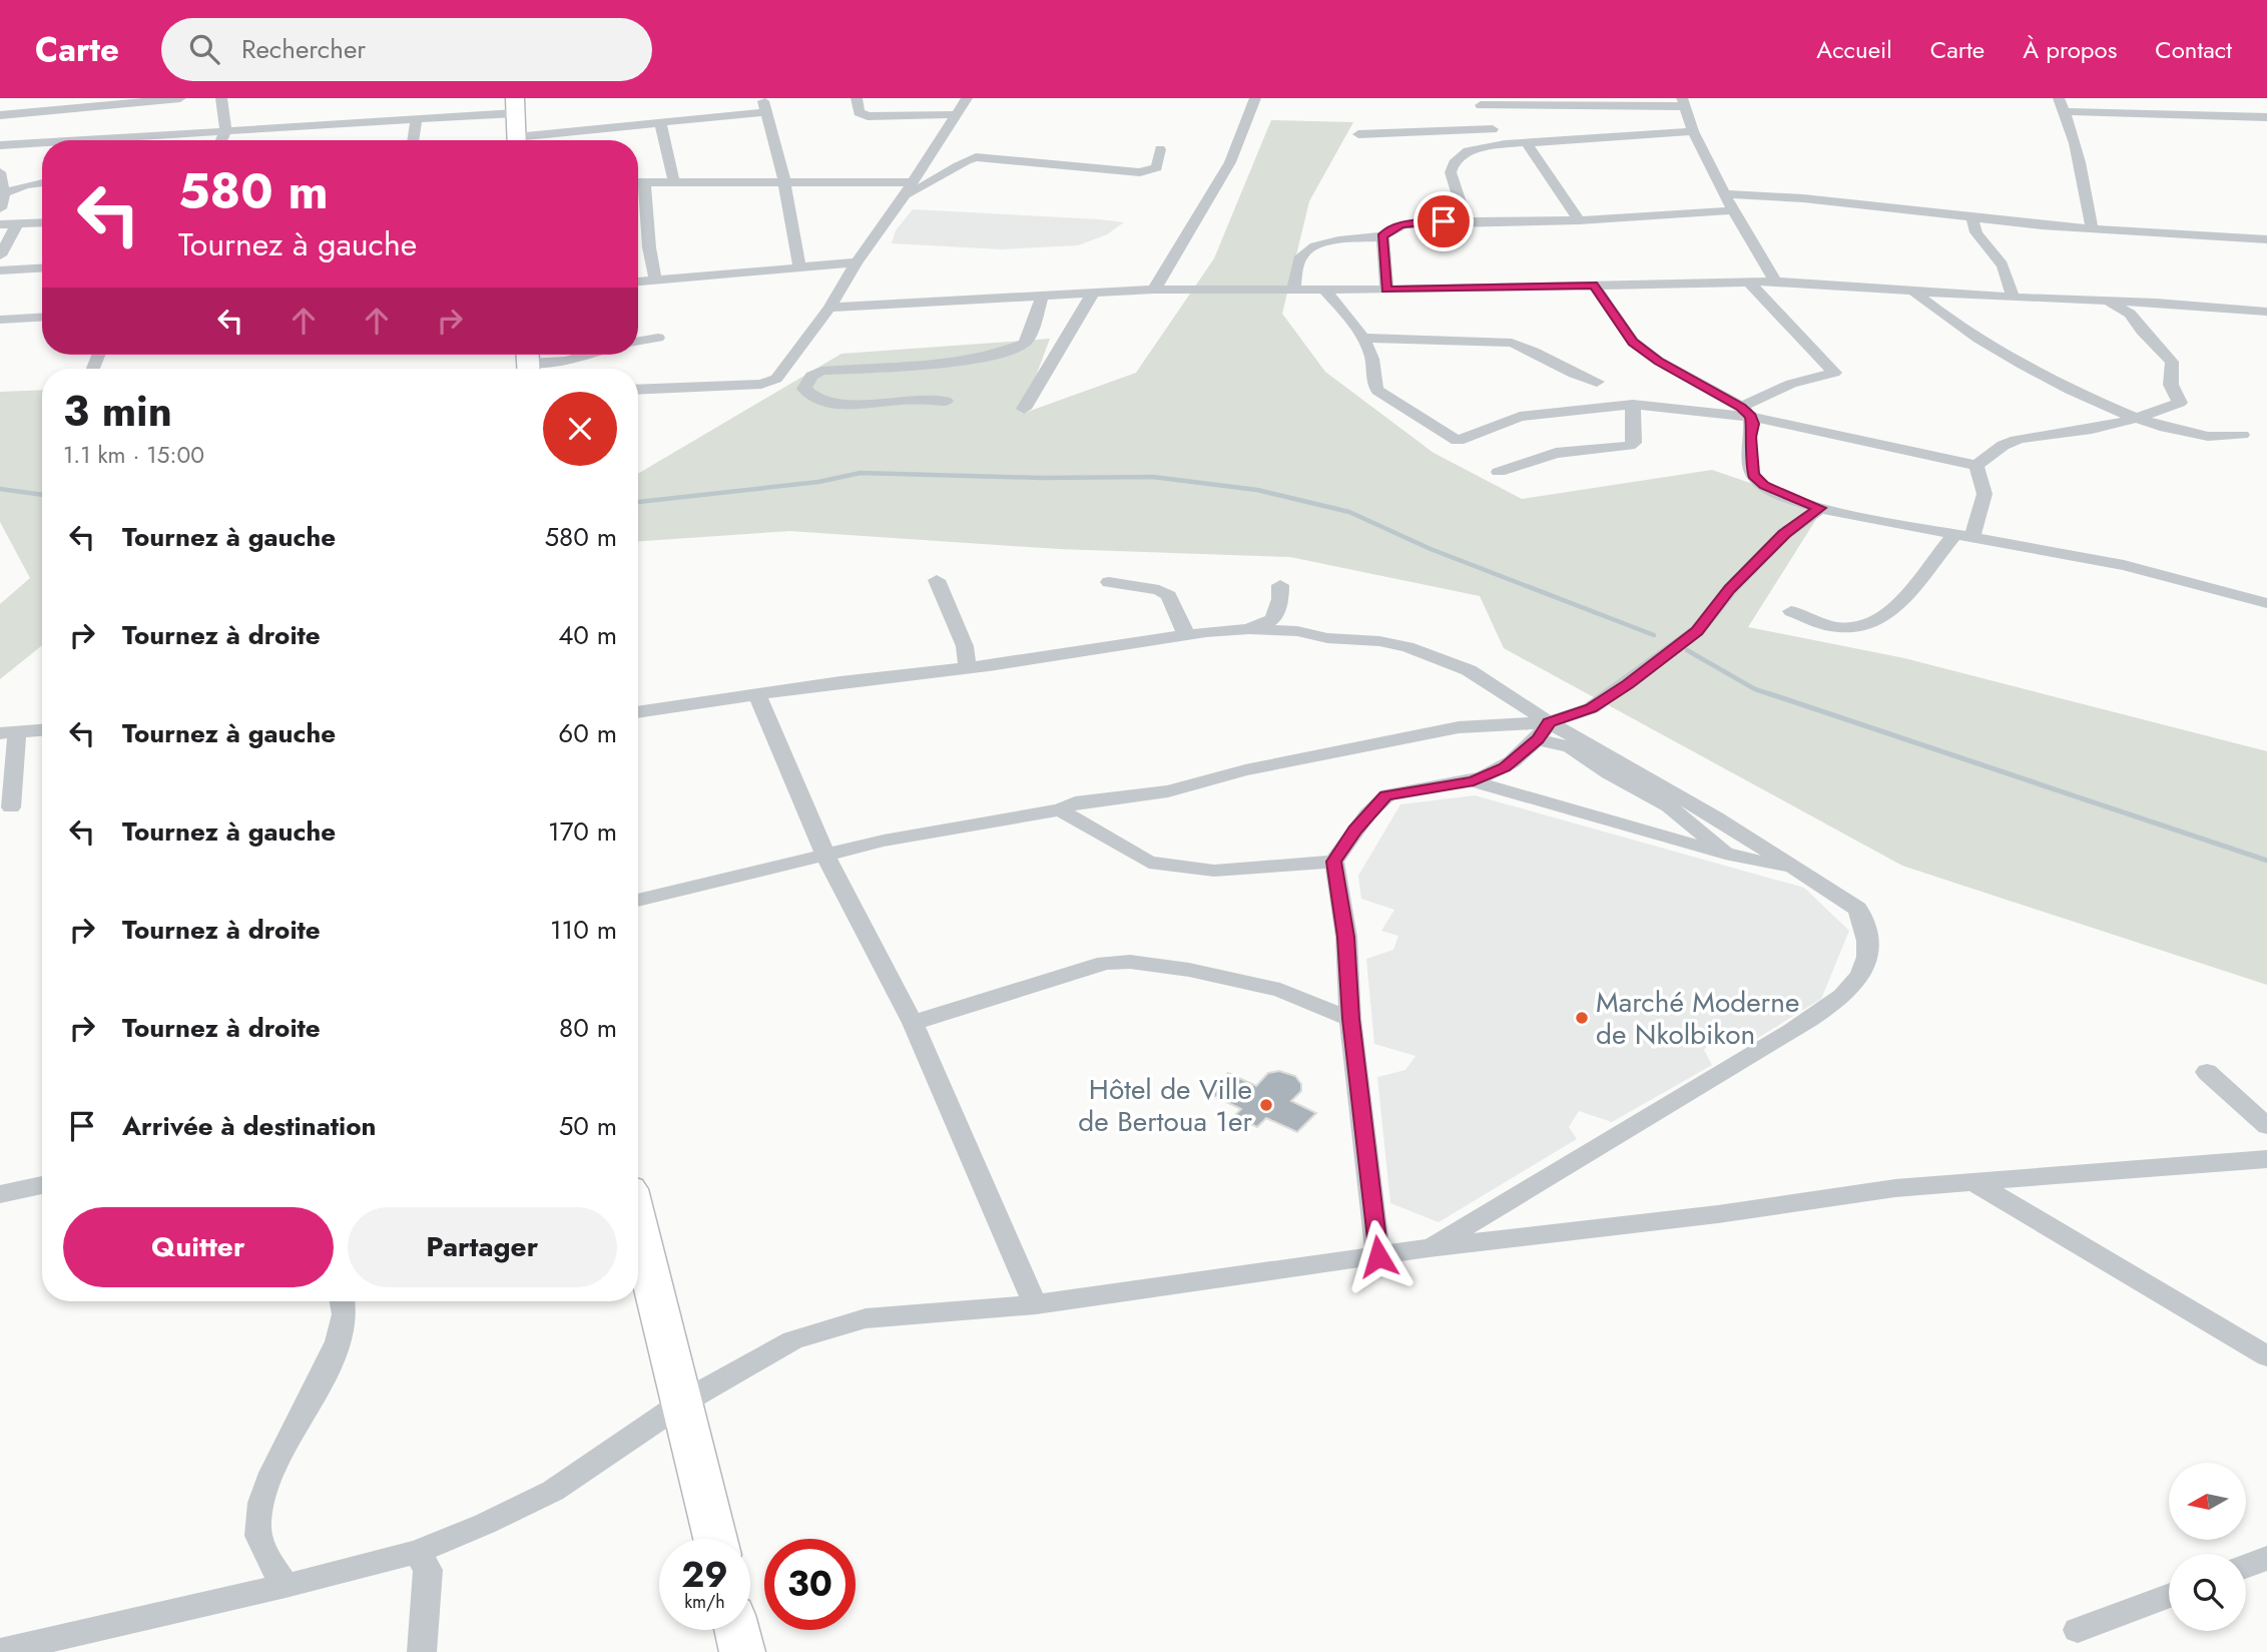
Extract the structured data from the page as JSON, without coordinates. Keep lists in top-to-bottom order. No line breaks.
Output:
{"places":["Marché Moderne de Nkolbikon","Hôtel de Ville de Bertoua 1er"],"north":"left","page":{"header":"Carte","search":"Rechercher","nav":["Accueil","Carte","À propos","Contact"],"turn":["580 m","Tournez à gauche"],"heading":["3 min","1.1 km · 15:00"],"list":[{"name":"Tournez à gauche","value":"580 m"},{"name":"Tournez à droite","value":"40 m"},{"name":"Tournez à gauche","value":"60 m"},{"name":"Tournez à gauche","value":"170 m"},{"name":"Tournez à droite","value":"110 m"},{"name":"Tournez à droite","value":"80 m"},{"name":"Arrivée à destination","value":"50 m"}],"buttons":["Quitter","Partager"],"speed":"29 km/h","limit":"30"}}
